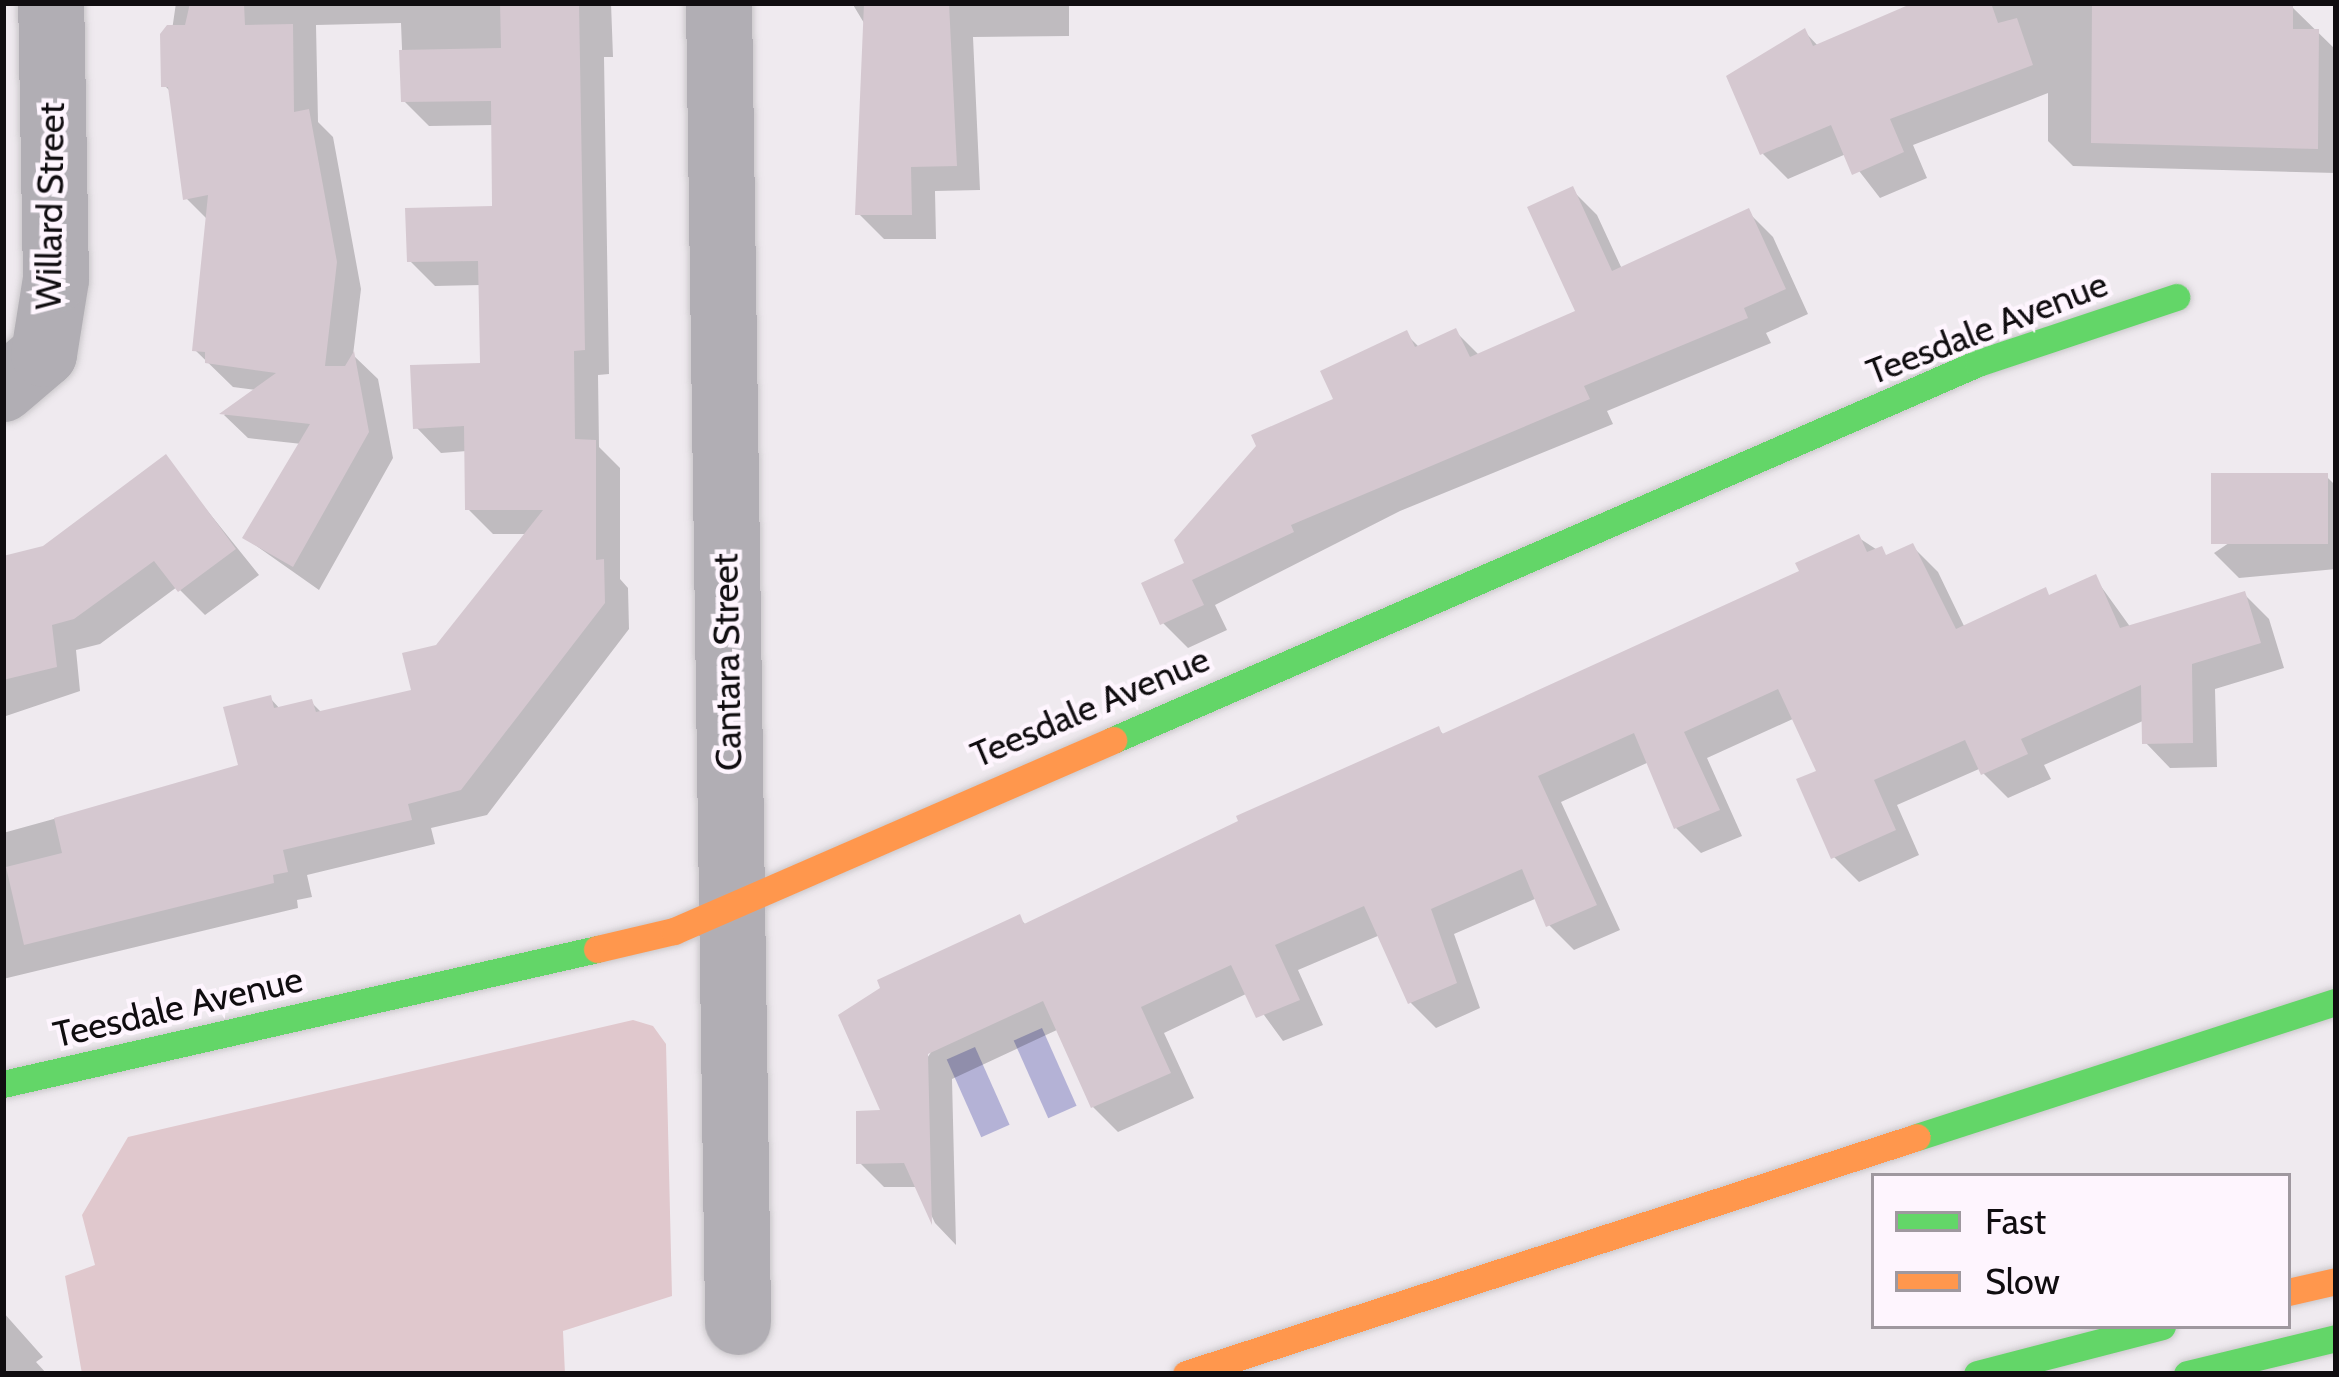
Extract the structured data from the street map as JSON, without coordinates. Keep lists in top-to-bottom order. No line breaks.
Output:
{"streets":{"main road":["Teesdale Avenue"],"street":["Willard Street","Cantara Street"]},"crossings":[["Teesdale Avenue","Cantara Street"]],"legend":["Fast","Slow"]}
